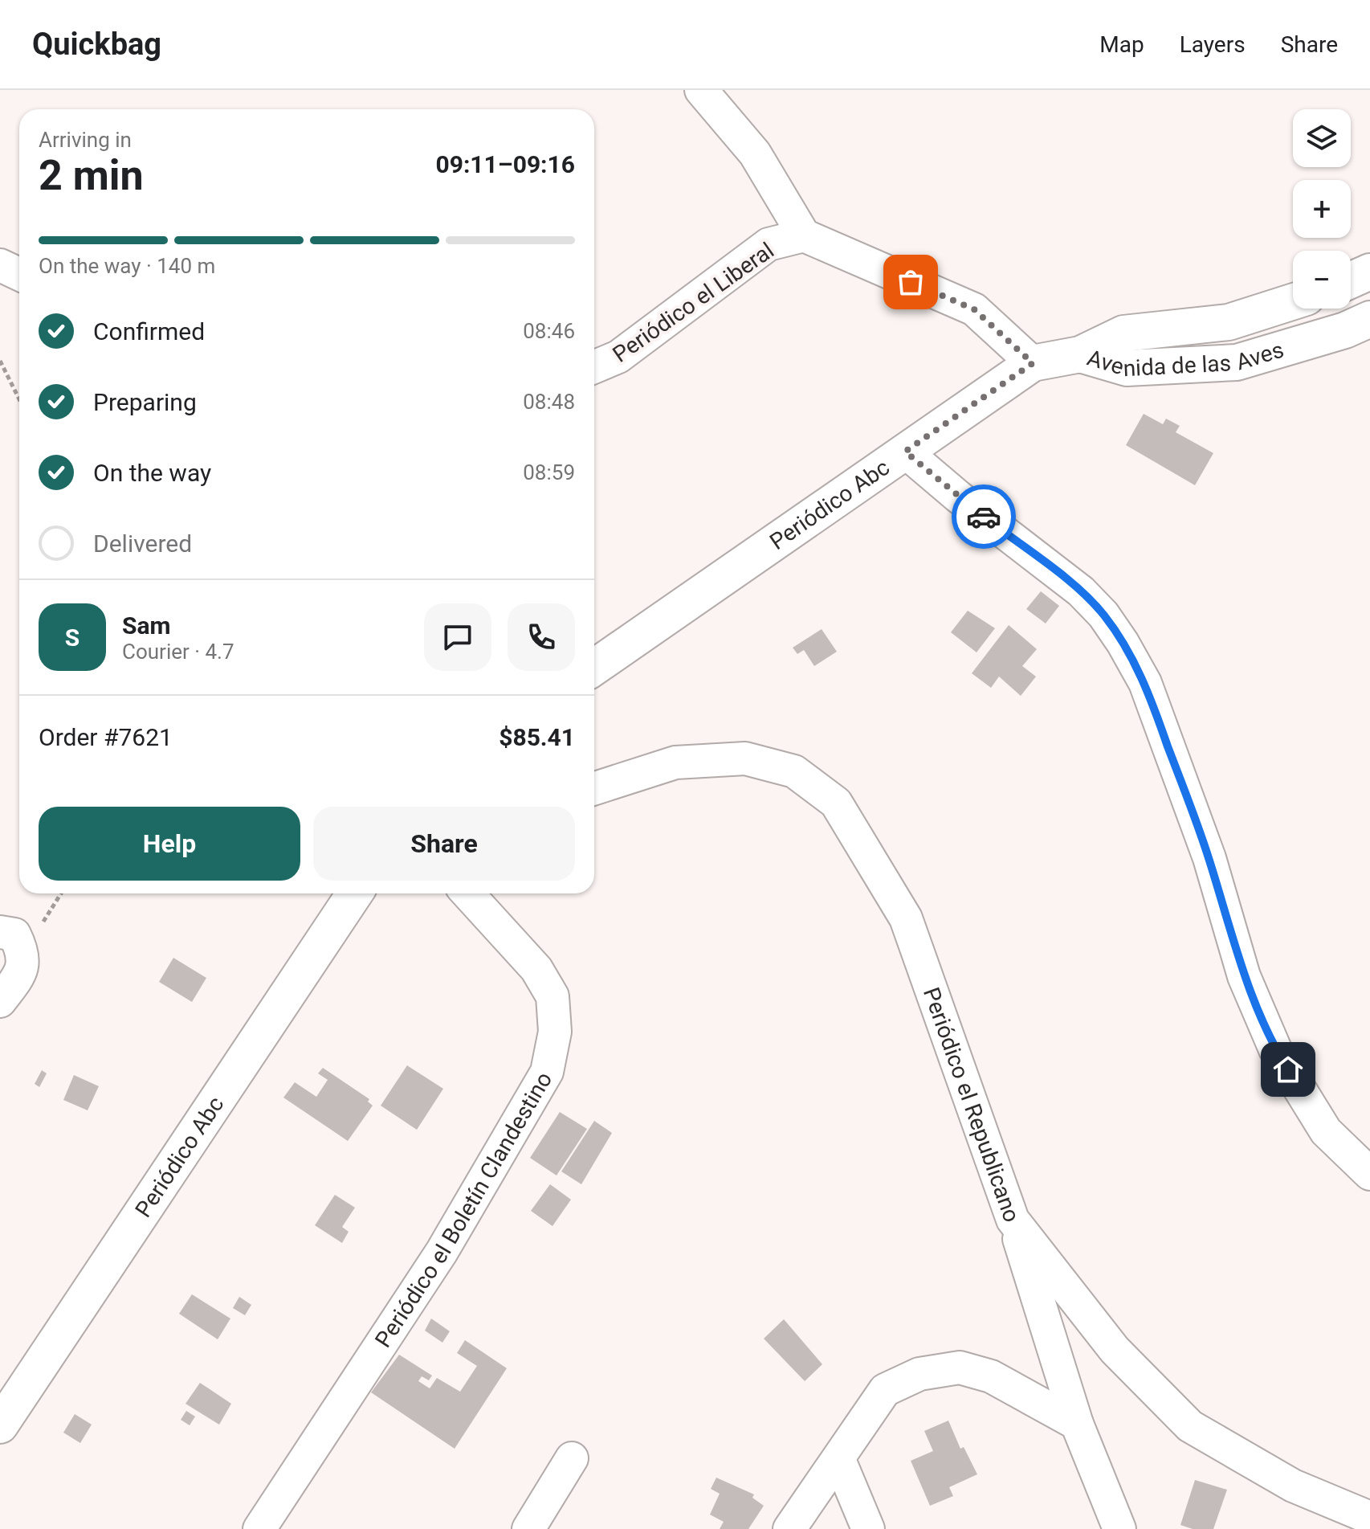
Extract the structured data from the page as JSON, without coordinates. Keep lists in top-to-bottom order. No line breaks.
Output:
{"streets":{"street":["Periódico el Liberal","Avenida de las Aves","Periódico Abc","Periódico el Republicano","Periódico el Boletín Clandestino"]},"crossings":[["Avenida de las Aves","Periódico Abc"]],"page":{"header":"Quickbag","nav":["Map","Layers","Share"],"map_buttons":["+","−"],"heading":["2 min","Arriving in","09:11–09:16"],"panel":["Sam","Courier · 4.7","Order #7621","$85.41"],"bar":"On the way · 140 m","list":[["Confirmed","08:46"],["Preparing","08:48"],["On the way","08:59"],"Delivered"],"round":"S","buttons":["Help","Share"]}}
